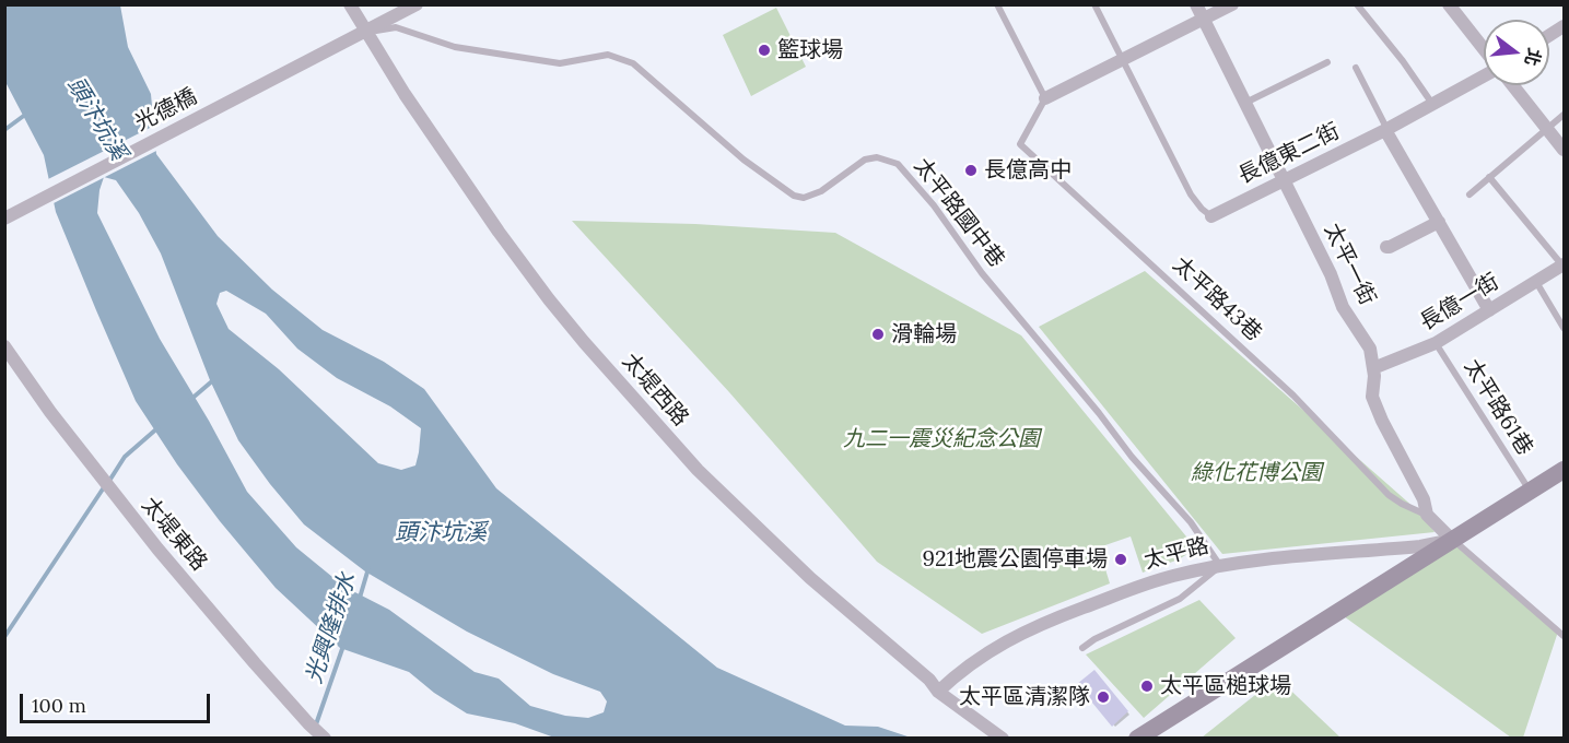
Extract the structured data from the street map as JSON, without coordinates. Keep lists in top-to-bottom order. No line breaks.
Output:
{"streets":{"street":["光德橋","長億東二街","太平一街","長億一街","太堤西路","太堤東路","太平路"],"lane":["太平路國中巷","太平路43巷","太平路61巷"]},"crossings":[["光德橋","太平路國中巷"],["光德橋","太堤西路"],["長億東二街","太平一街"],["太平路國中巷","太堤西路"],["太平路國中巷","太平路"],["太平一街","太平路43巷"],["太平一街","長億一街"],["太平一街","太平路"],["長億一街","太平路61巷"],["太堤西路","太平路"],["太平路61巷","太平路"]],"water":["頭汴坑溪","光興隆排水"],"parks":["九二一震災紀念公園","綠化花博公園"],"places":["籃球場","長億高中","滑輪場","921地震公園停車場","太平區槌球場","太平區清潔隊"],"scale_bar":"100 m","north":"right"}
